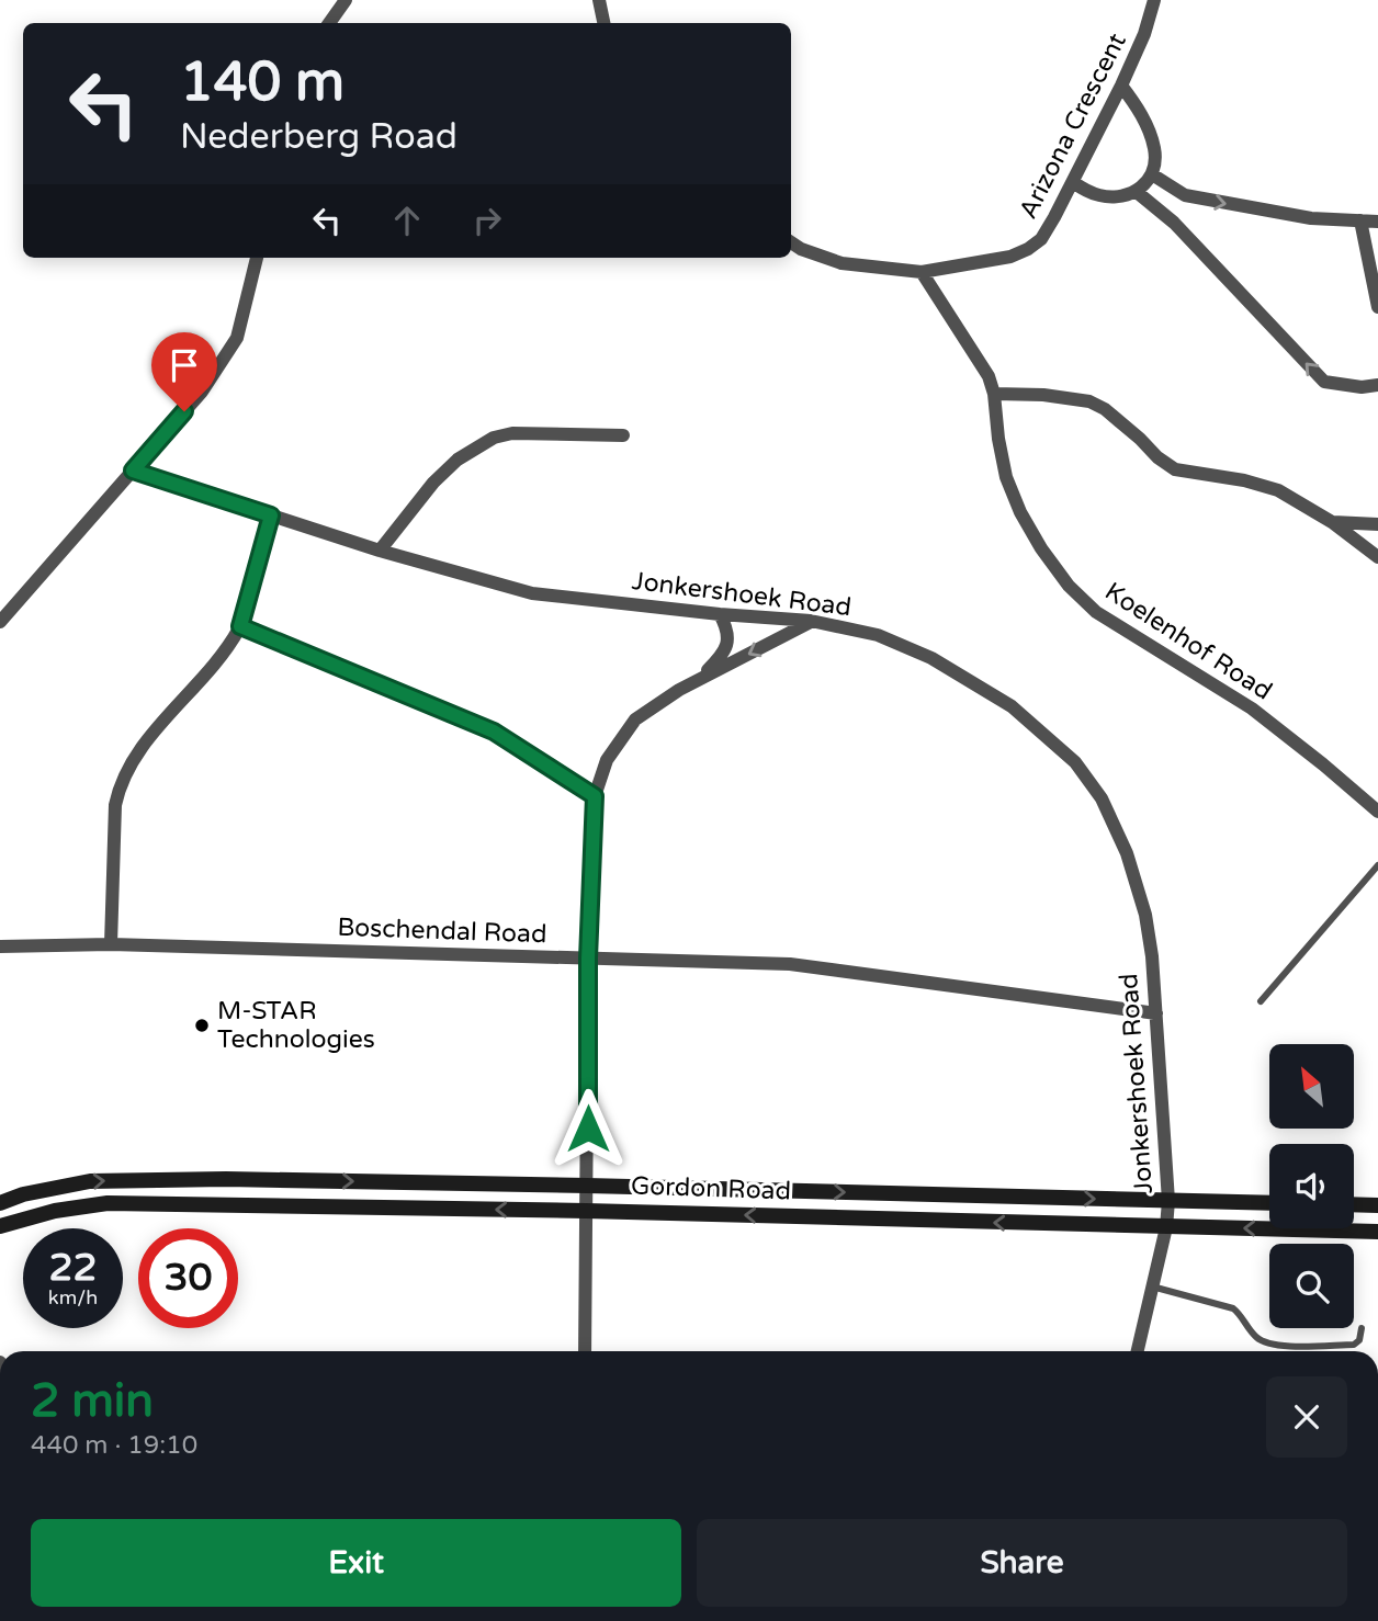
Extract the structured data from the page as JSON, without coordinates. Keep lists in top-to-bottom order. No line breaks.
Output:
{"streets":{"street":["Arizona Crescent","Jonkershoek Road","Koelenhof Road","Boschendal Road","Gordon Road"]},"crossings":[["Arizona Crescent","Koelenhof Road"],["Jonkershoek Road","Boschendal Road"],["Jonkershoek Road","Gordon Road"]],"places":["M-STAR Technologies"],"north":"top left","page":{"turn":["140 m","Nederberg Road"],"speed":"22 km/h","limit":"30","heading":["2 min","440 m · 19:10"],"buttons":["Exit","Share"]}}
